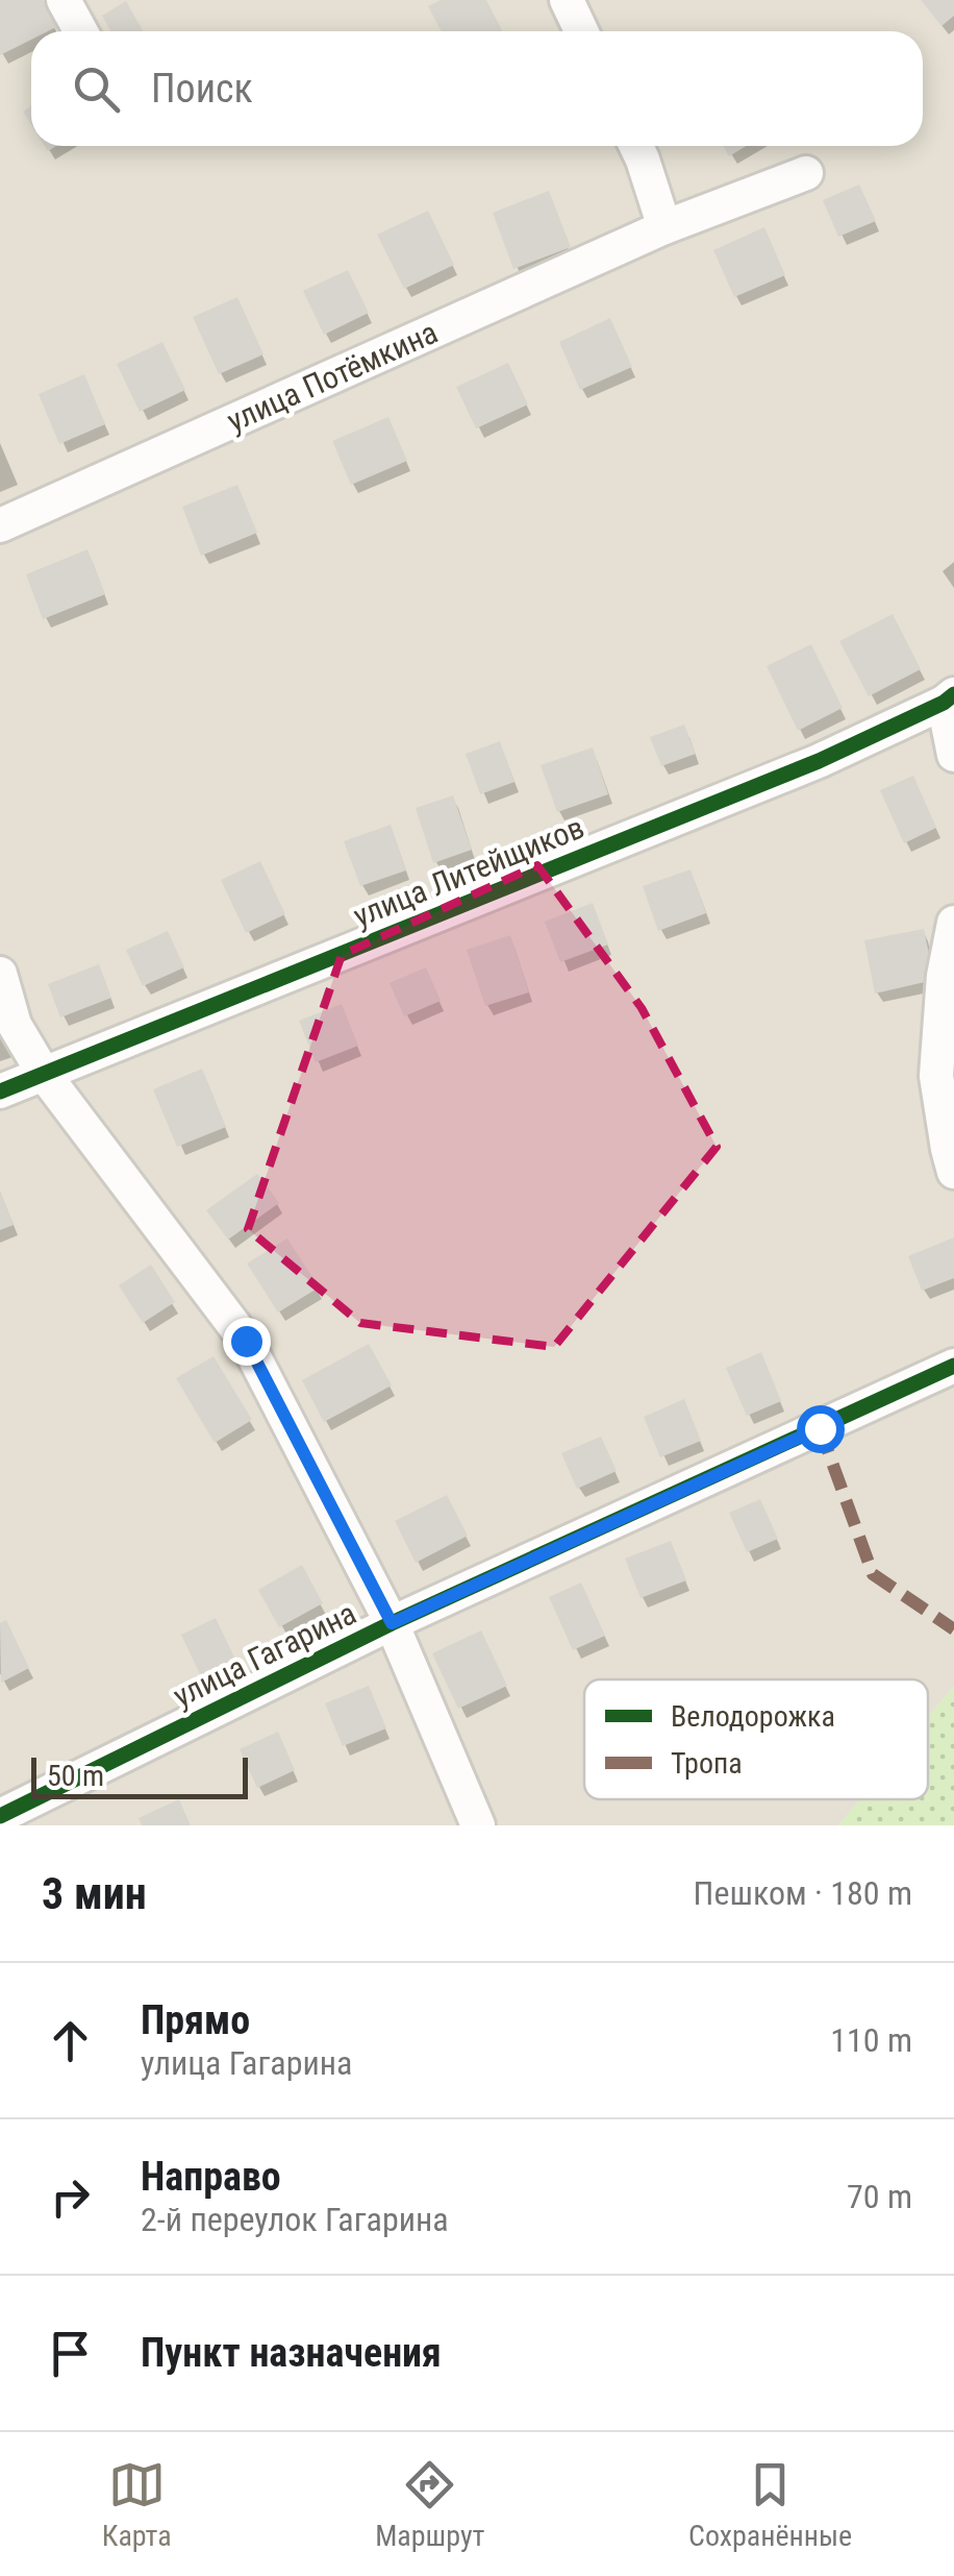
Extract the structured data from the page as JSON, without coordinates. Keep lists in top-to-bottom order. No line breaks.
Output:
{"streets":{"street":["улица Потёмкина","улица Литейщиков","улица Гагарина"]},"legend":["Велодорожка","Тропа"],"scale_bar":"50 m","page":{"search":"Поиск","scale":"50 m","heading":["3 мин","Пешком · 180 m"],"list":[["Прямо","улица Гагарина","110 m"],["Направо","2-й переулок Гагарина","70 m"],"Пункт назначения"],"nav":["Карта","Маршрут","Сохранённые"]}}
